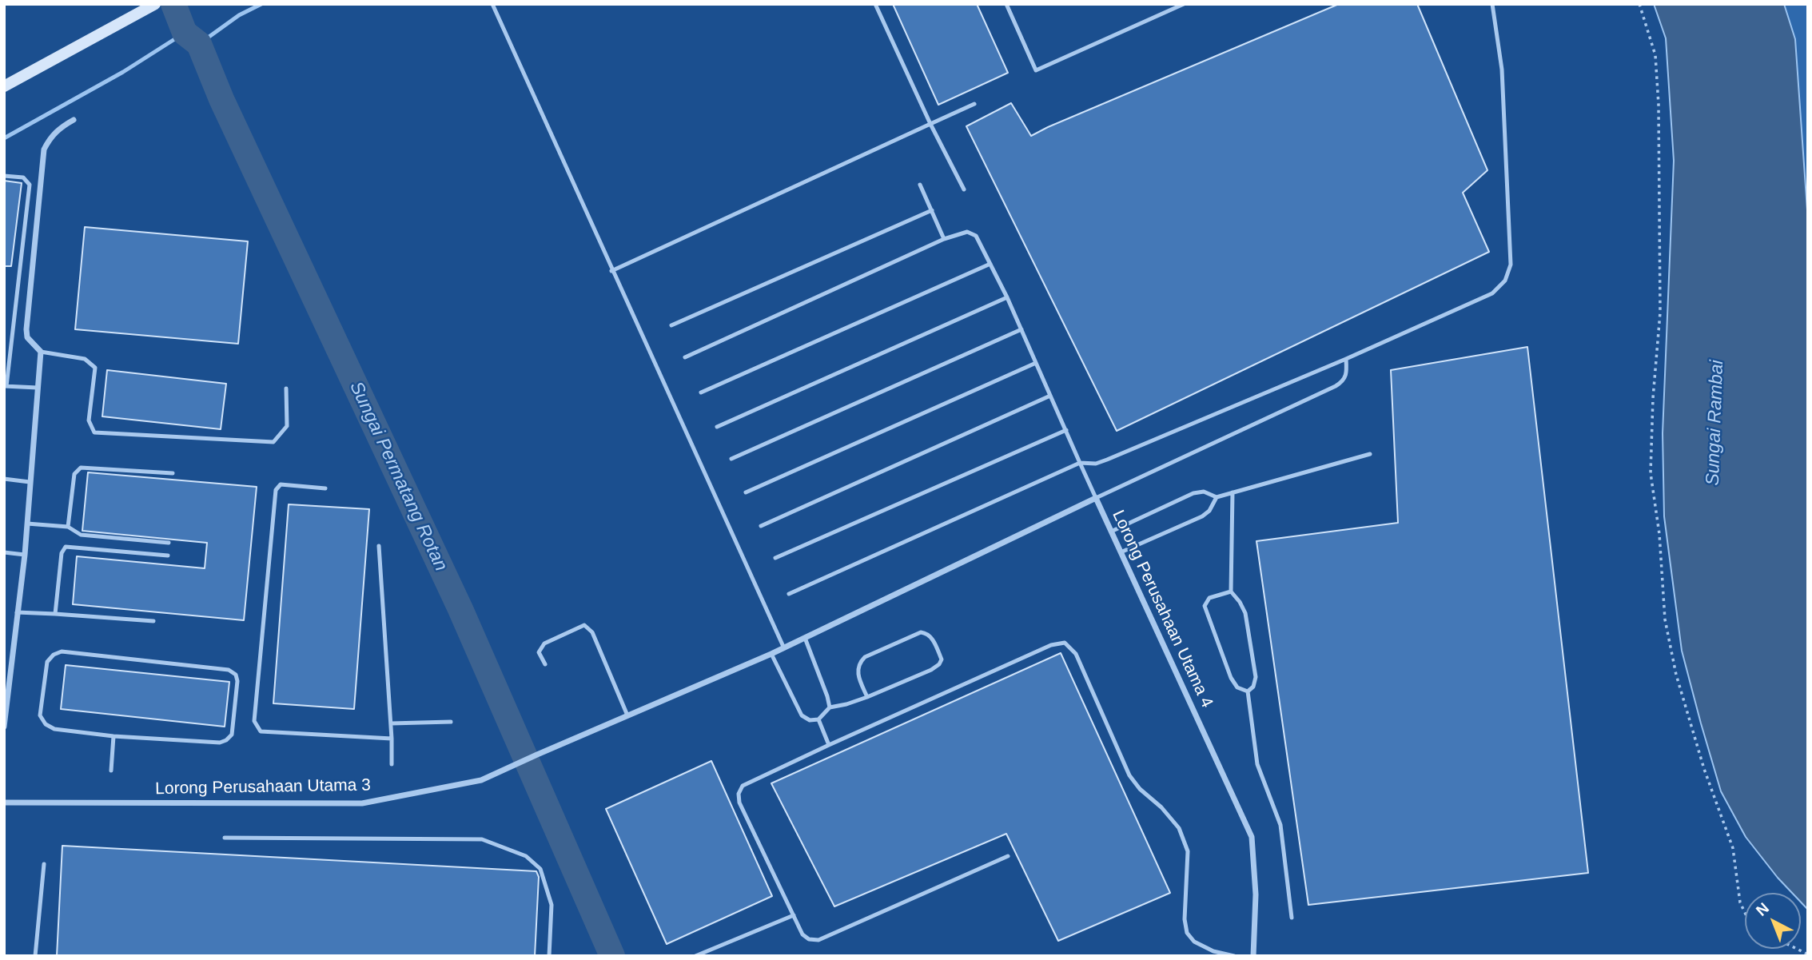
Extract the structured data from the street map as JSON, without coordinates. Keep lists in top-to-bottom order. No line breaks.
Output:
{"streets":{"street":["Lorong Perusahaan Utama 4","Lorong Perusahaan Utama 3"]},"crossings":[["Lorong Perusahaan Utama 4","Lorong Perusahaan Utama 3"]],"water":["Sungai Rambai","Sungai Permatang Rotan"],"north":"top left"}
